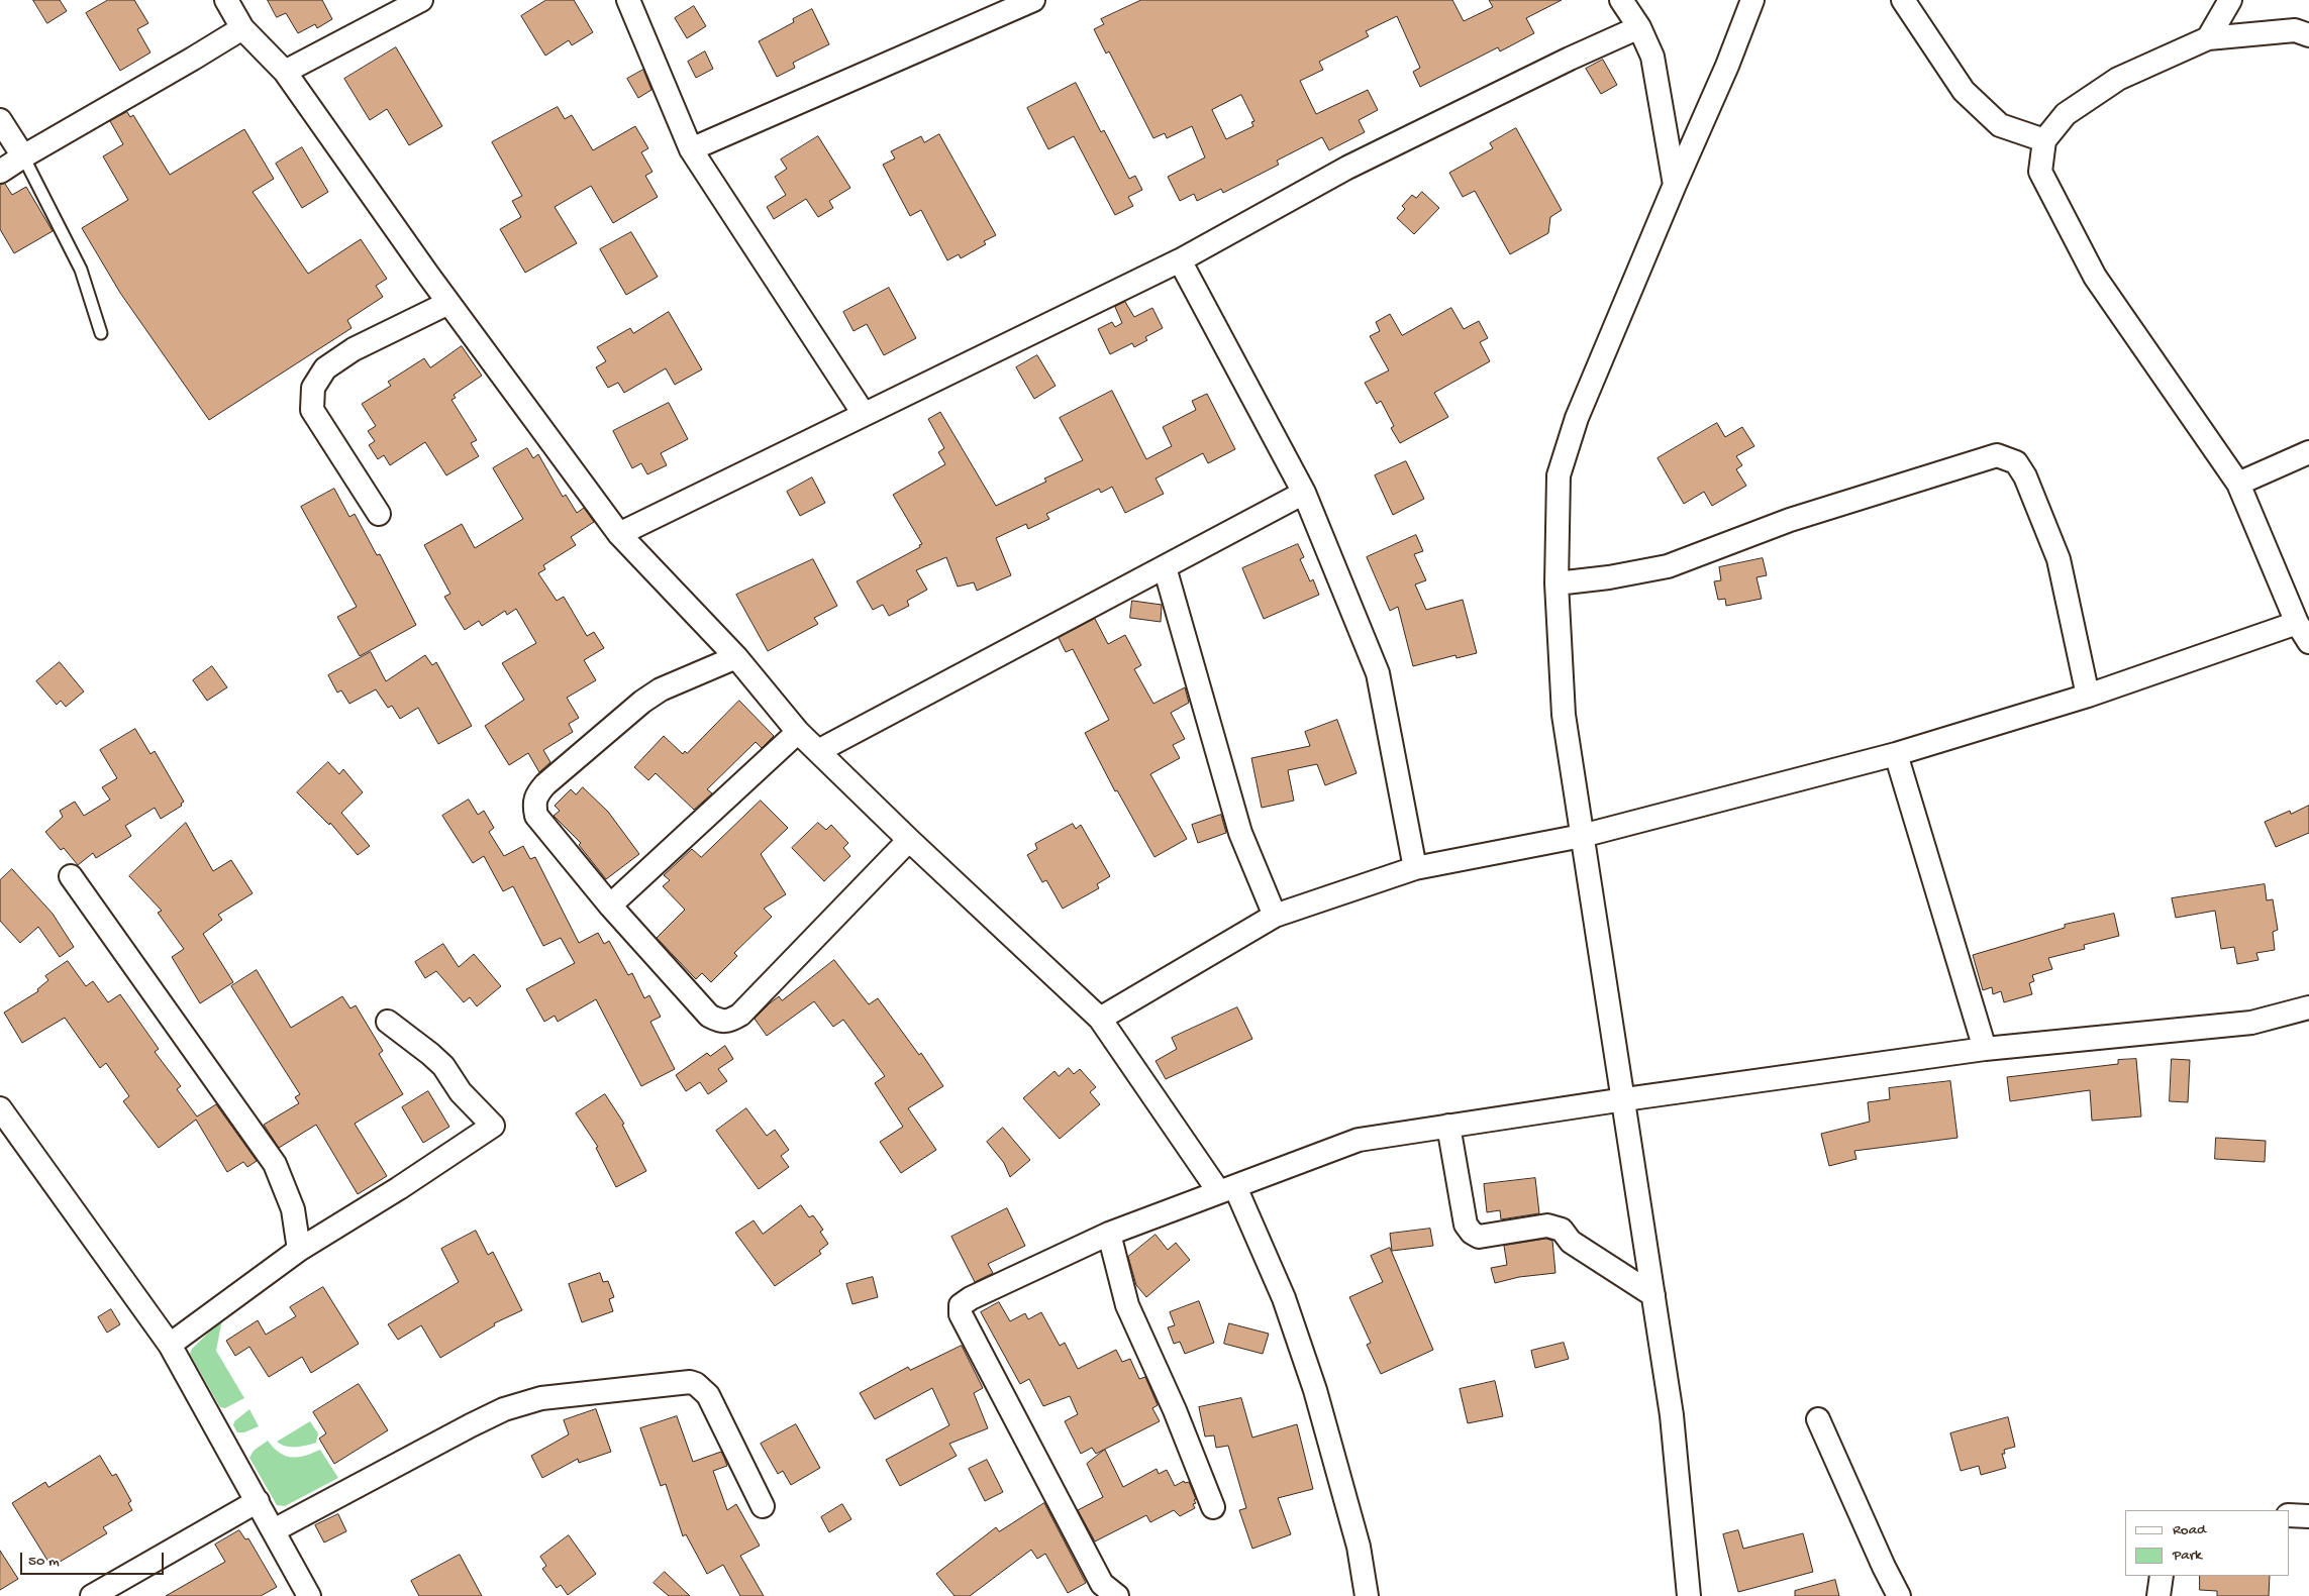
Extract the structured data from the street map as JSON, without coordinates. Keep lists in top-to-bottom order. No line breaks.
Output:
{"legend":["Road","Park"],"scale_bar":"50 m"}
